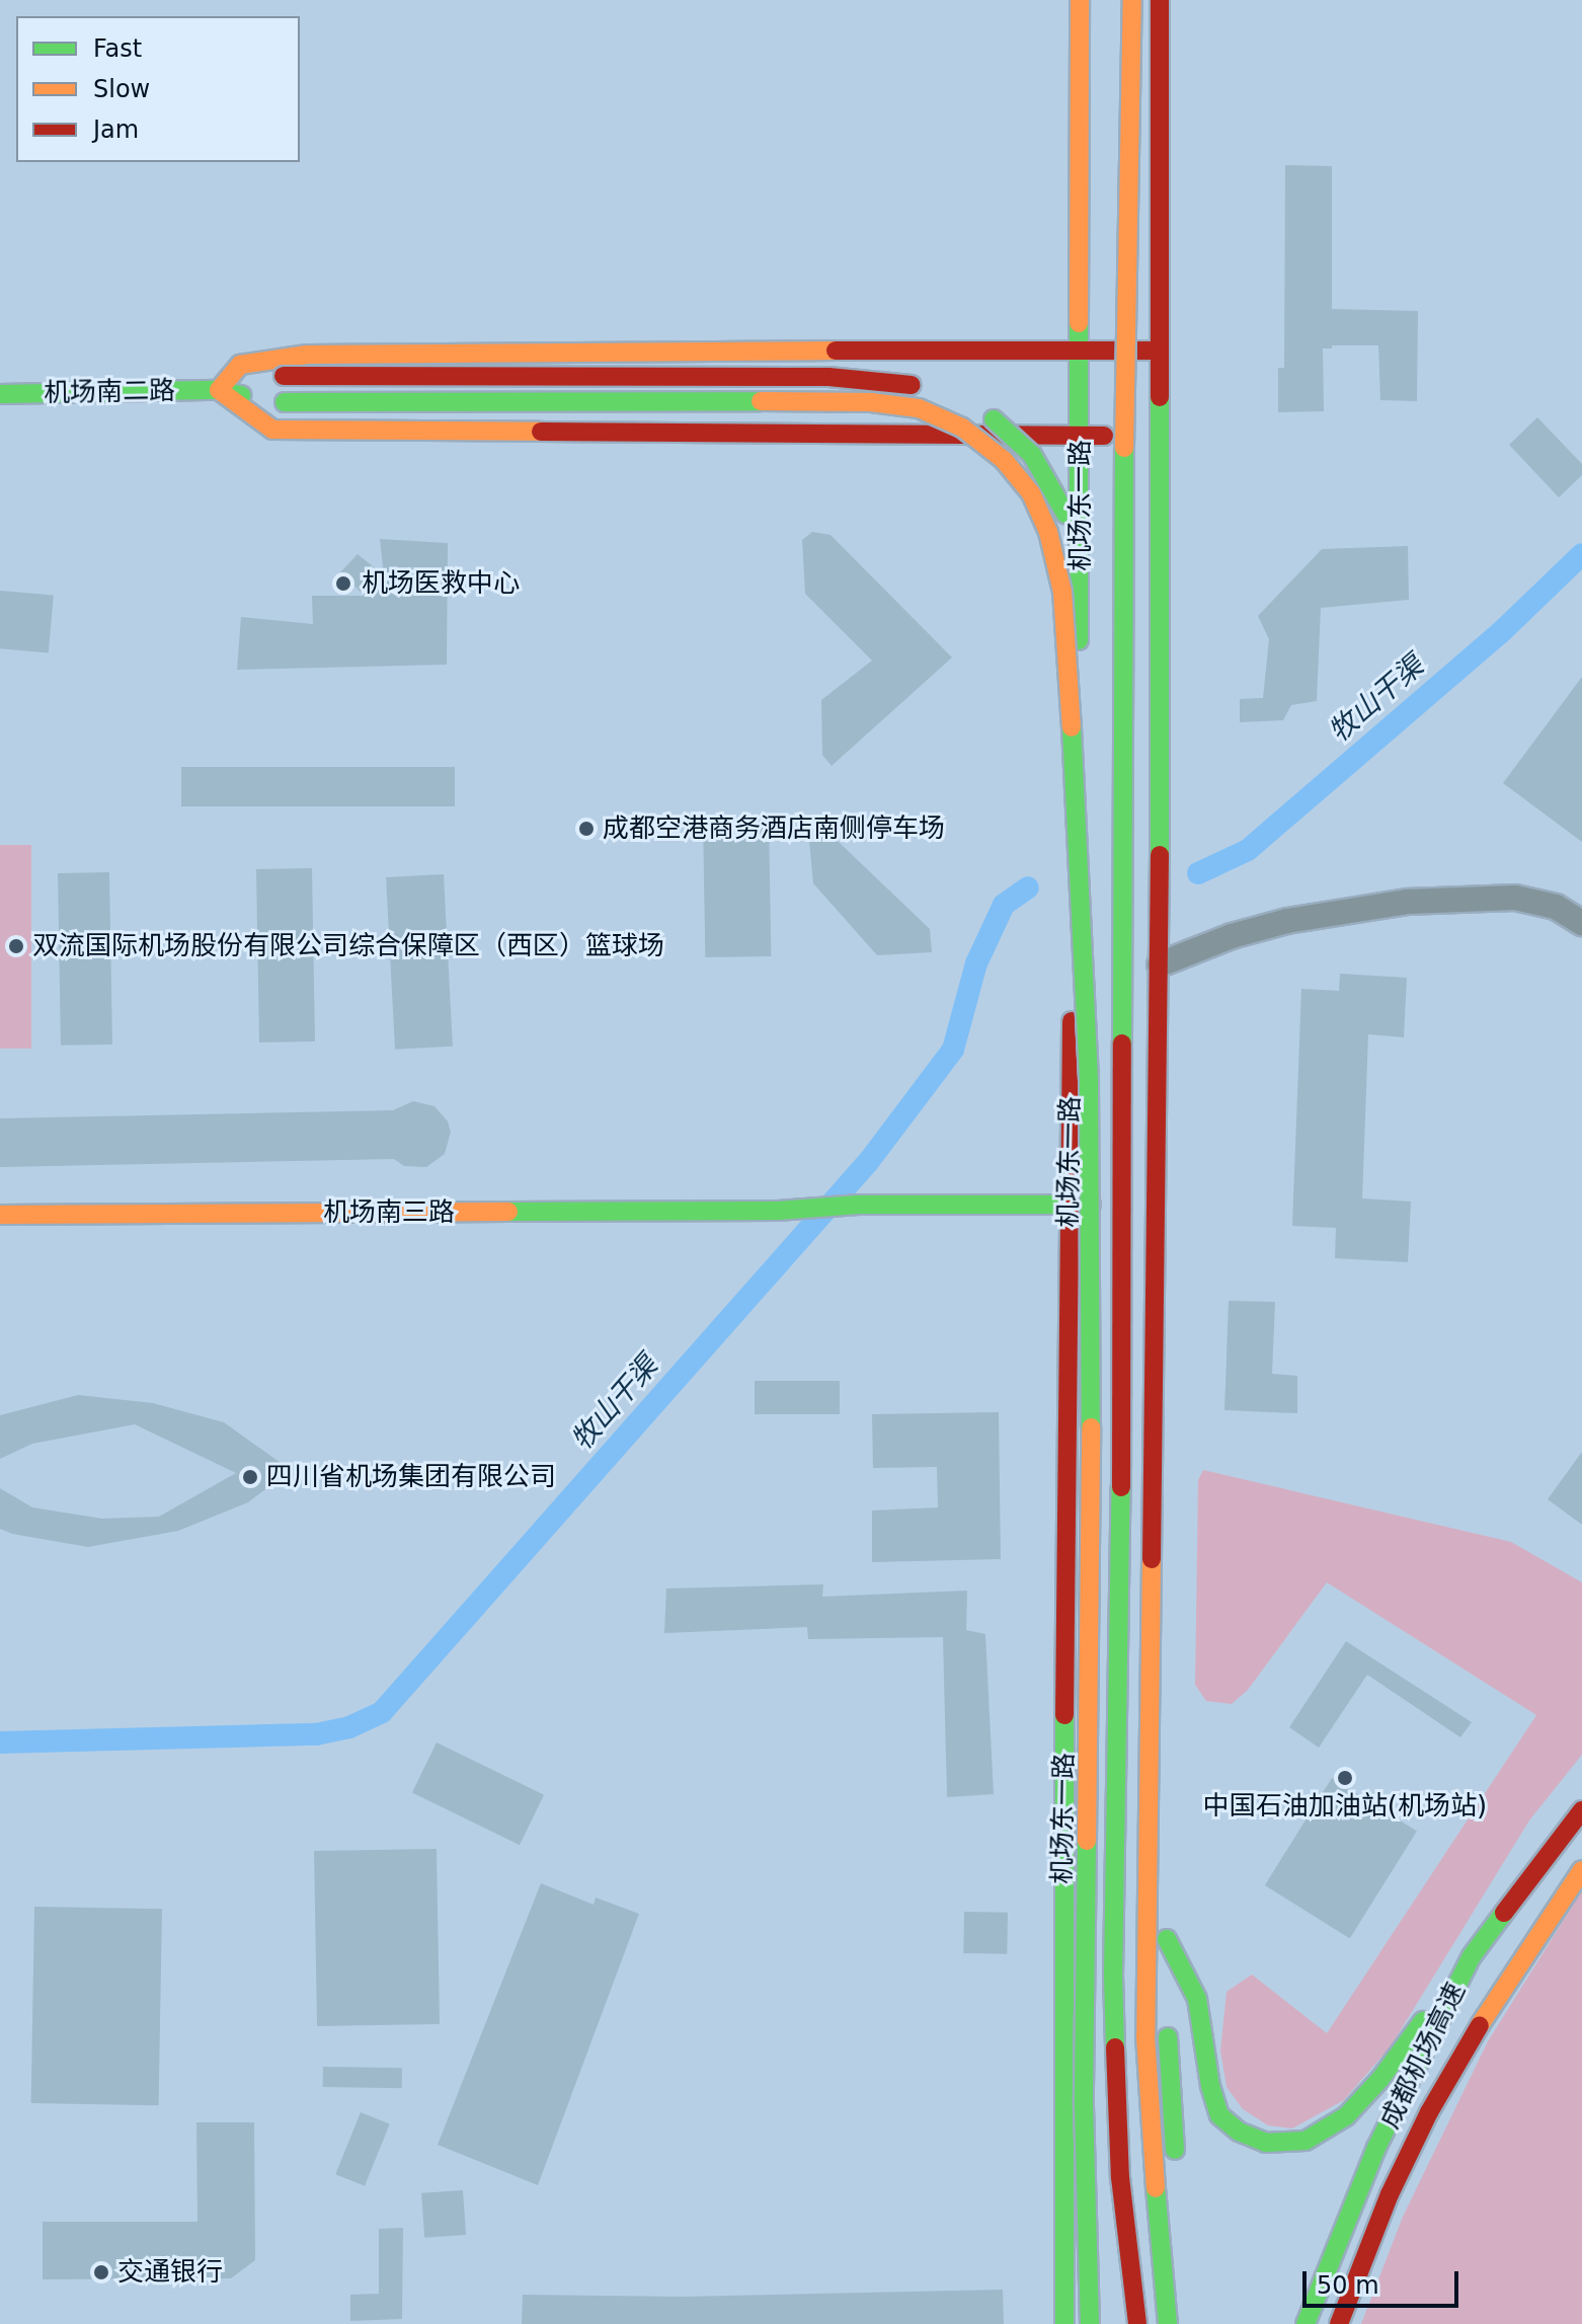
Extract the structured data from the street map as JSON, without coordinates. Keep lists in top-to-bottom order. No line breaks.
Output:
{"streets":{"main road":["机场南二路","机场东一路","机场南三路","成都机场高速"]},"crossings":[["机场东一路","机场南三路"]],"water":["牧山干渠"],"places":["机场医救中心","成都空港商务酒店南侧停车场","双流国际机场股份有限公司综合保障区（西区）篮球场","四川省机场集团有限公司","中国石油加油站(机场站)","交通银行"],"legend":["Fast","Slow","Jam"],"scale_bar":"50 m"}
